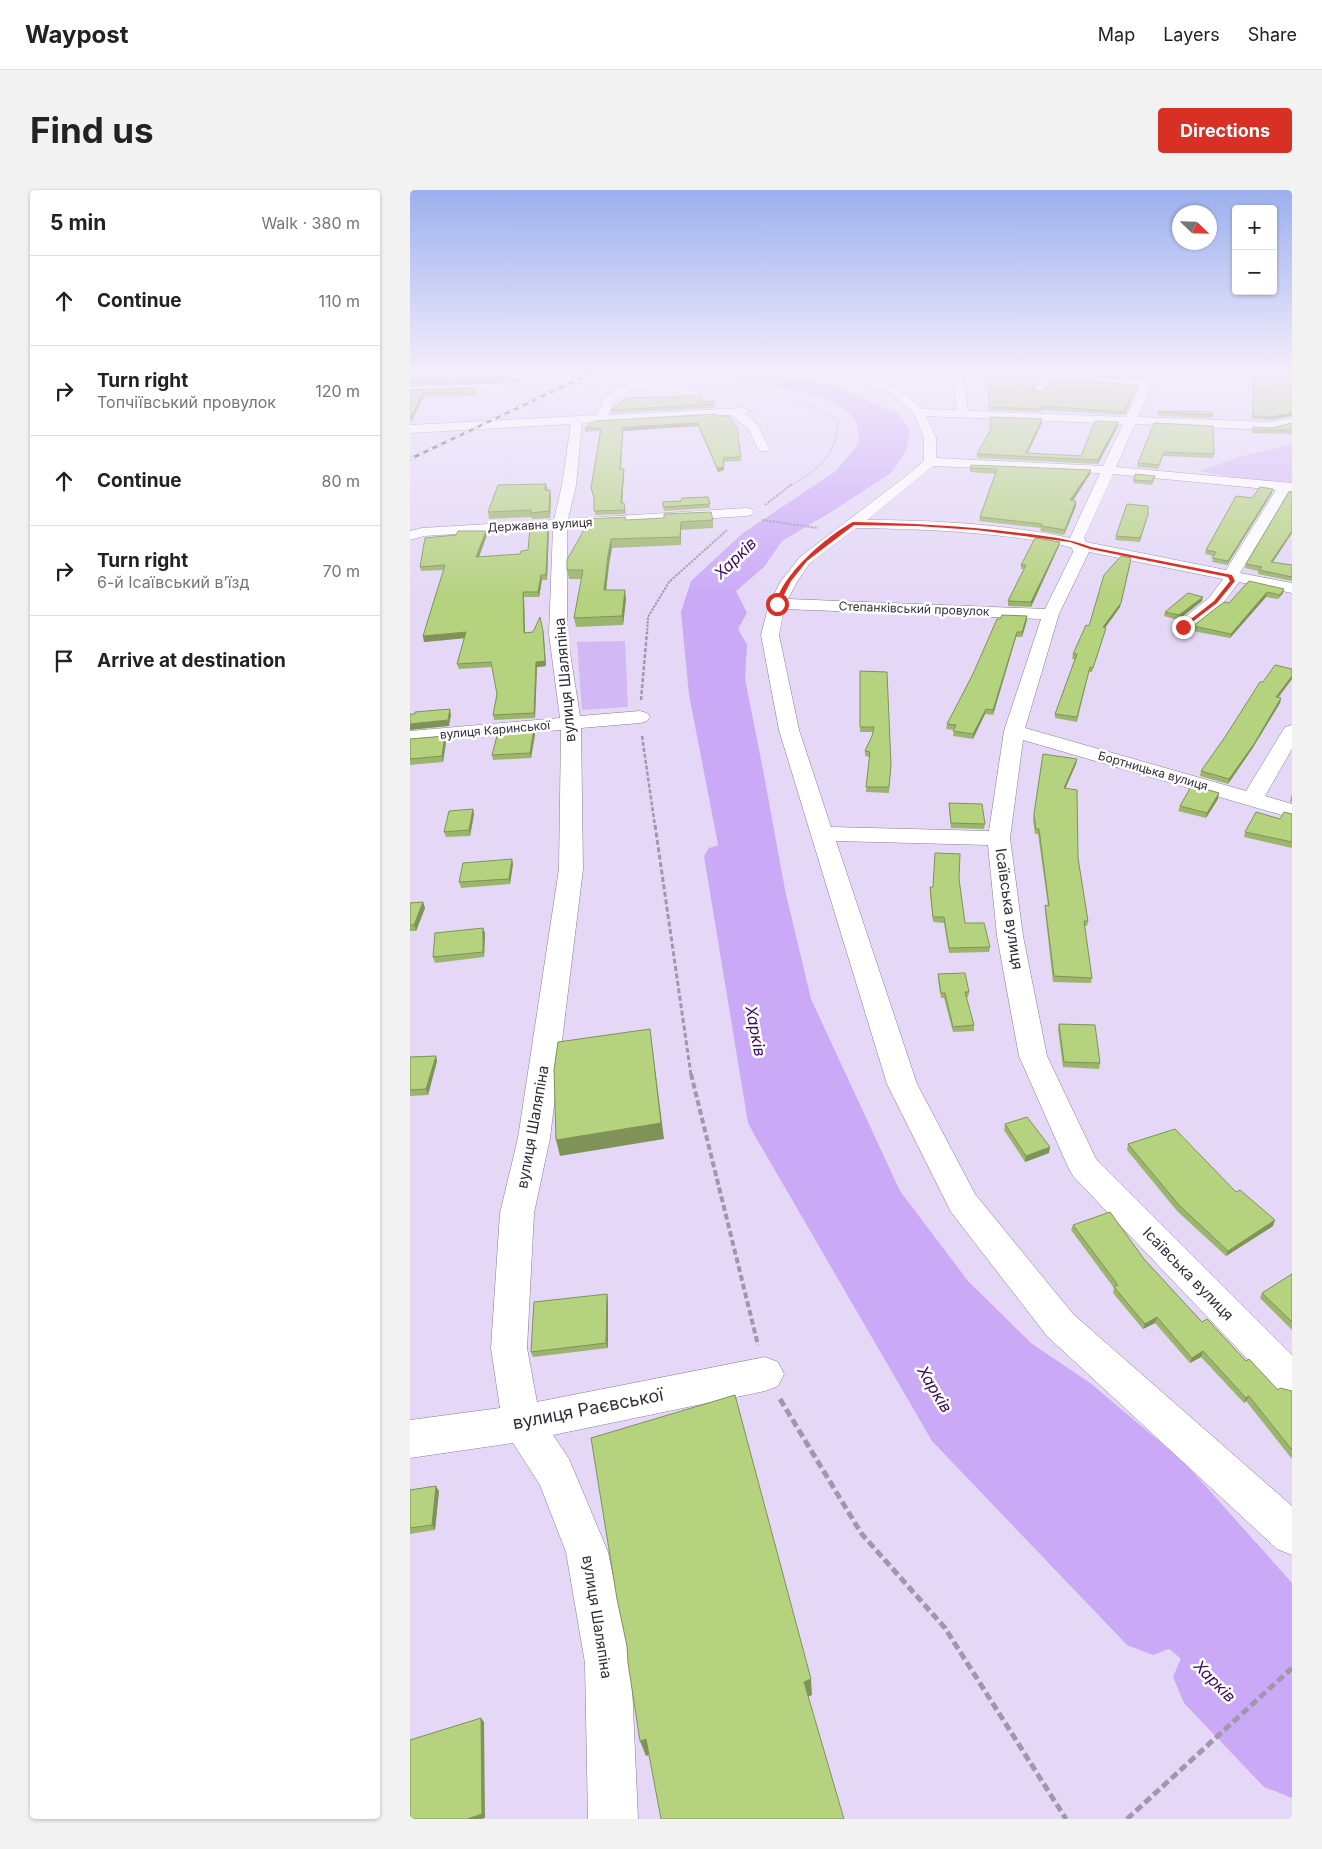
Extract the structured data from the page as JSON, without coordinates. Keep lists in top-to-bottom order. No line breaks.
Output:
{"streets":{"street":["Державна вулиця","Степанківський провулок","вулиця Шаляпіна","вулиця Каринської","Бортницька вулиця","Ісаївська вулиця","вулиця Раєвської"]},"crossings":[["Державна вулиця","вулиця Шаляпіна"],["Степанківський провулок","Ісаївська вулиця"],["вулиця Шаляпіна","вулиця Каринської"],["вулиця Шаляпіна","вулиця Раєвської"],["Бортницька вулиця","Ісаївська вулиця"]],"water":["Харків"],"north":"bottom right","page":{"header":"Waypost","nav":["Map","Layers","Share"],"buttons":"Directions","title":"Find us","heading":["5 min","Walk · 380 m"],"map_buttons":["+","−"],"list":[["Continue","110 m"],["Turn right","Топчіївський провулок","120 m"],["Continue","80 m"],["Turn right","6-й Ісаївський в’їзд","70 m"],"Arrive at destination"]}}
